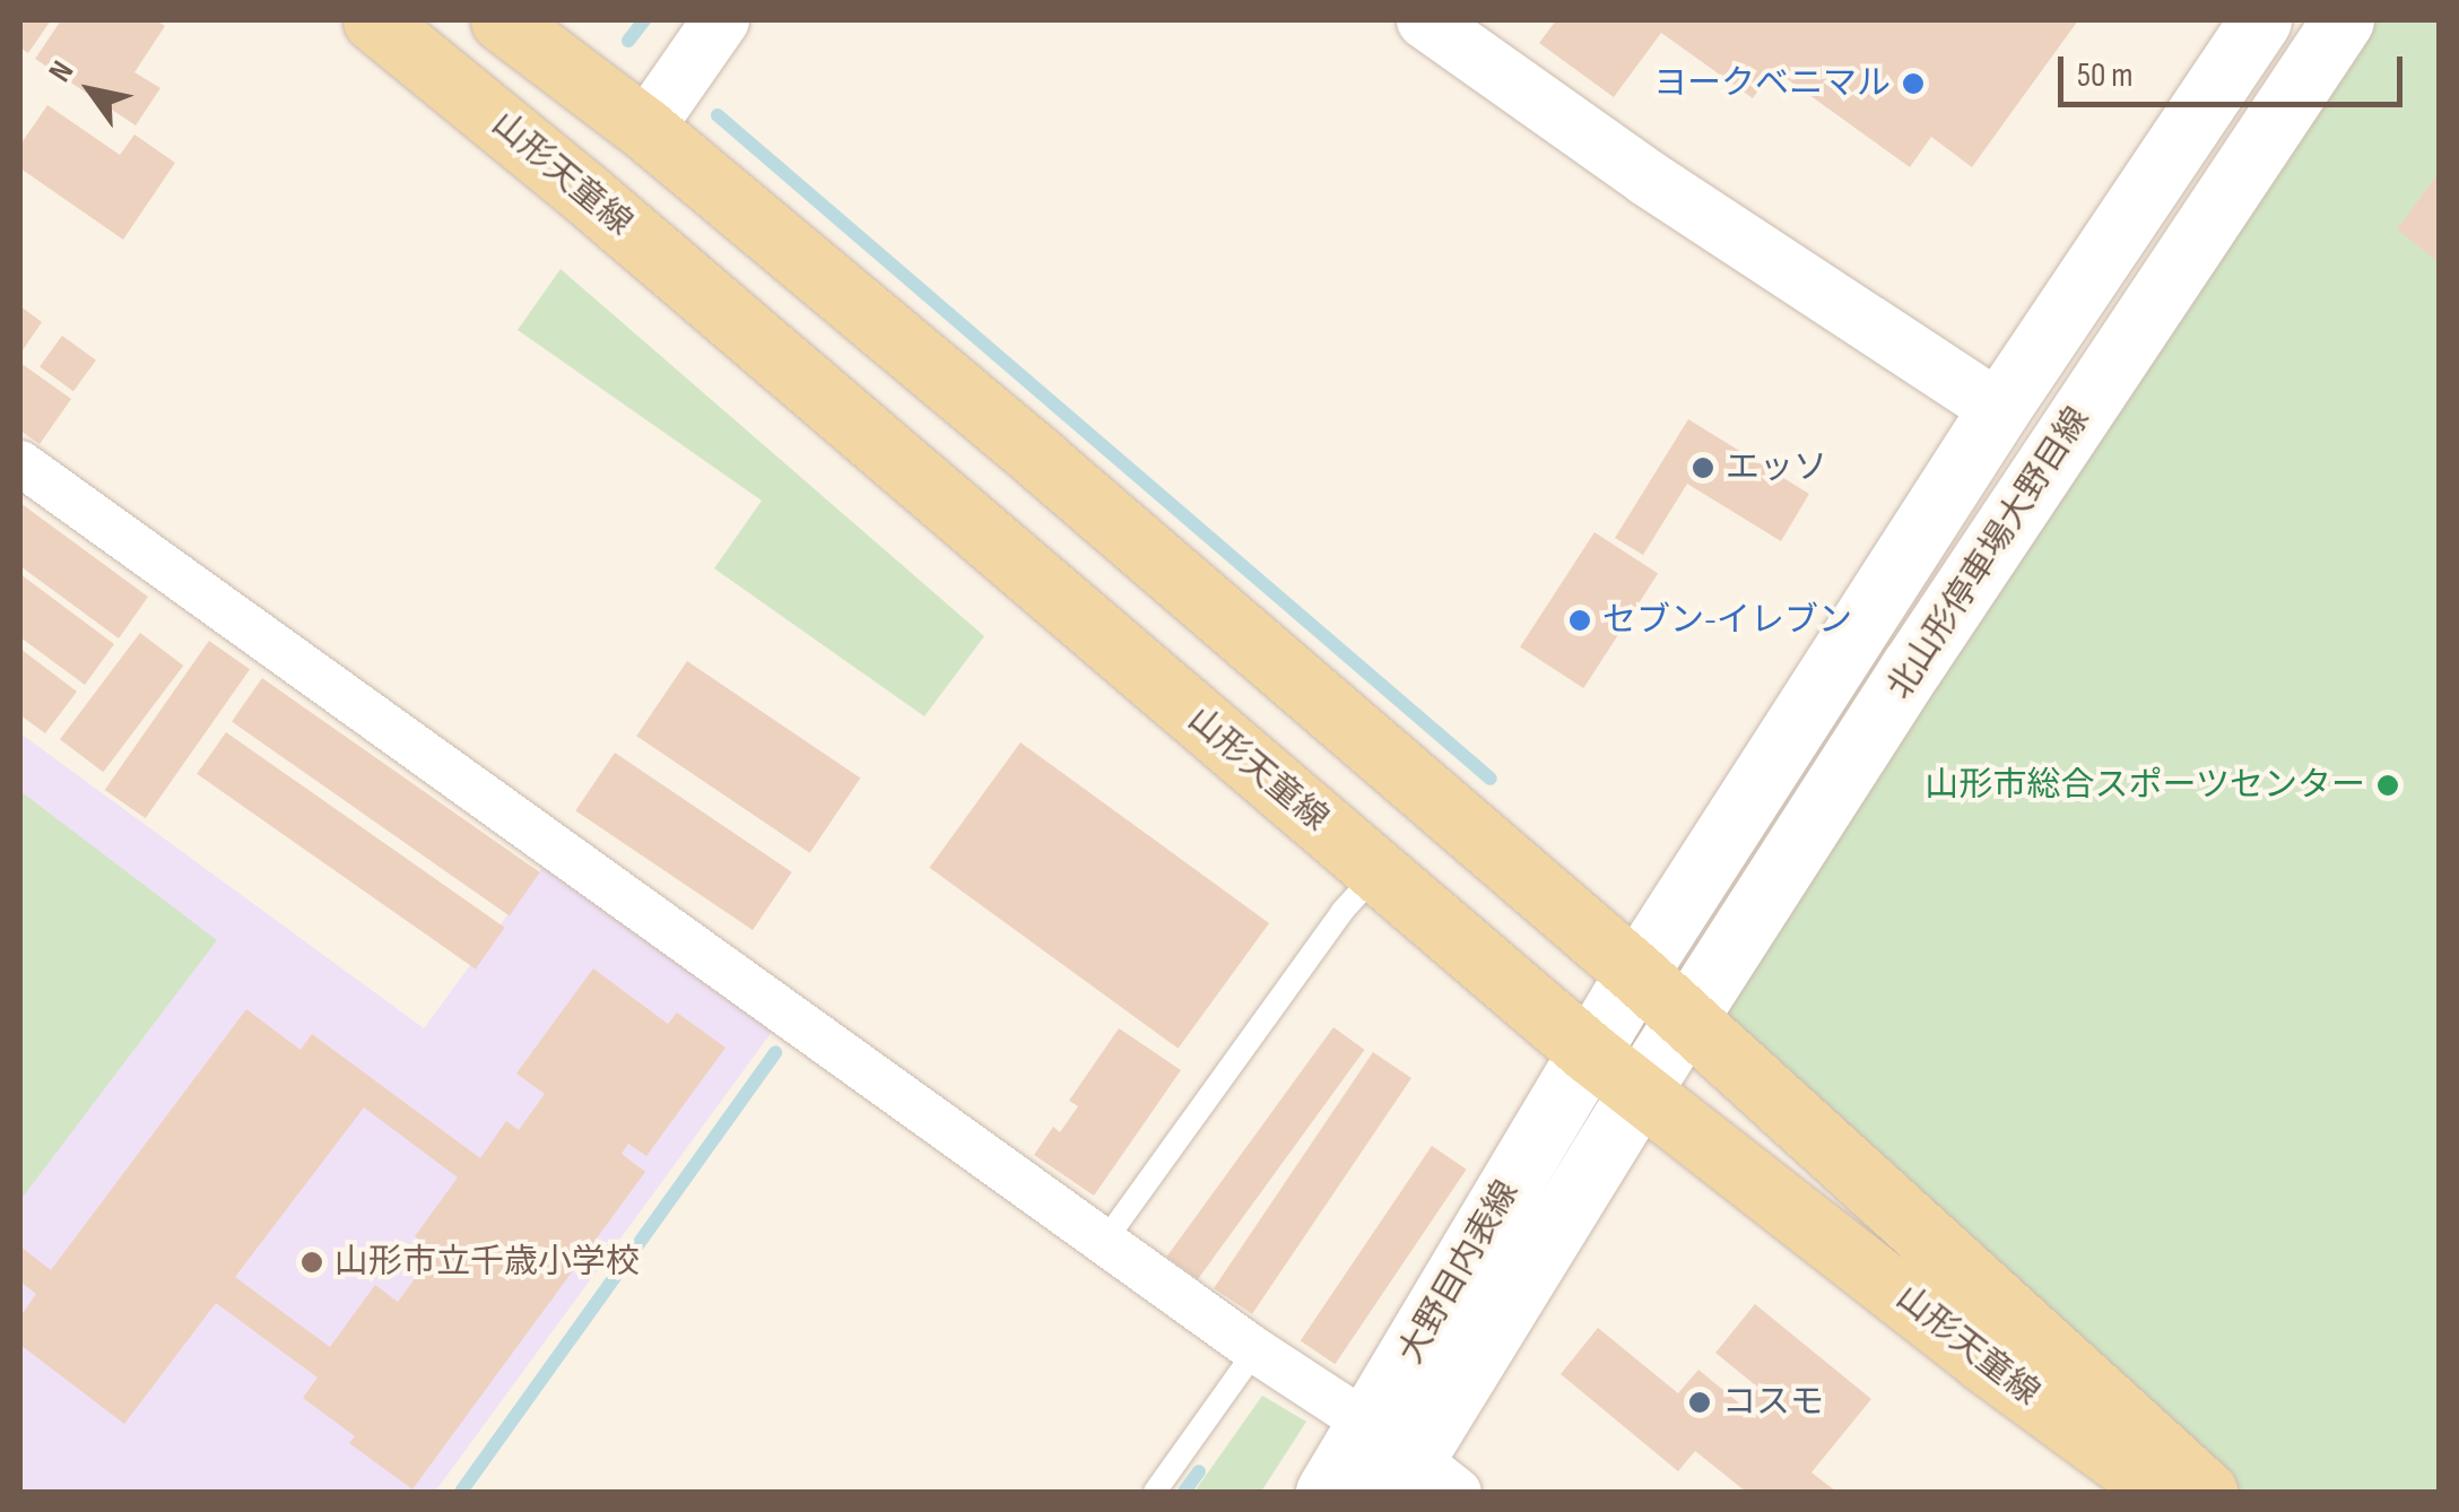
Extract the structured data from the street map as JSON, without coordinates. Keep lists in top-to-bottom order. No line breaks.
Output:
{"streets":{"main road":["山形天童線","北山形停車場大野目線","大野目内表線"]},"crossings":[["山形天童線","北山形停車場大野目線"],["山形天童線","大野目内表線"],["北山形停車場大野目線","大野目内表線"]],"places":["ヨークベニマル","エッソ","セブン-イレブン","山形市総合スポーツセンター","山形市立千歳小学校","コスモ"],"scale_bar":"50 m","north":"top left"}
